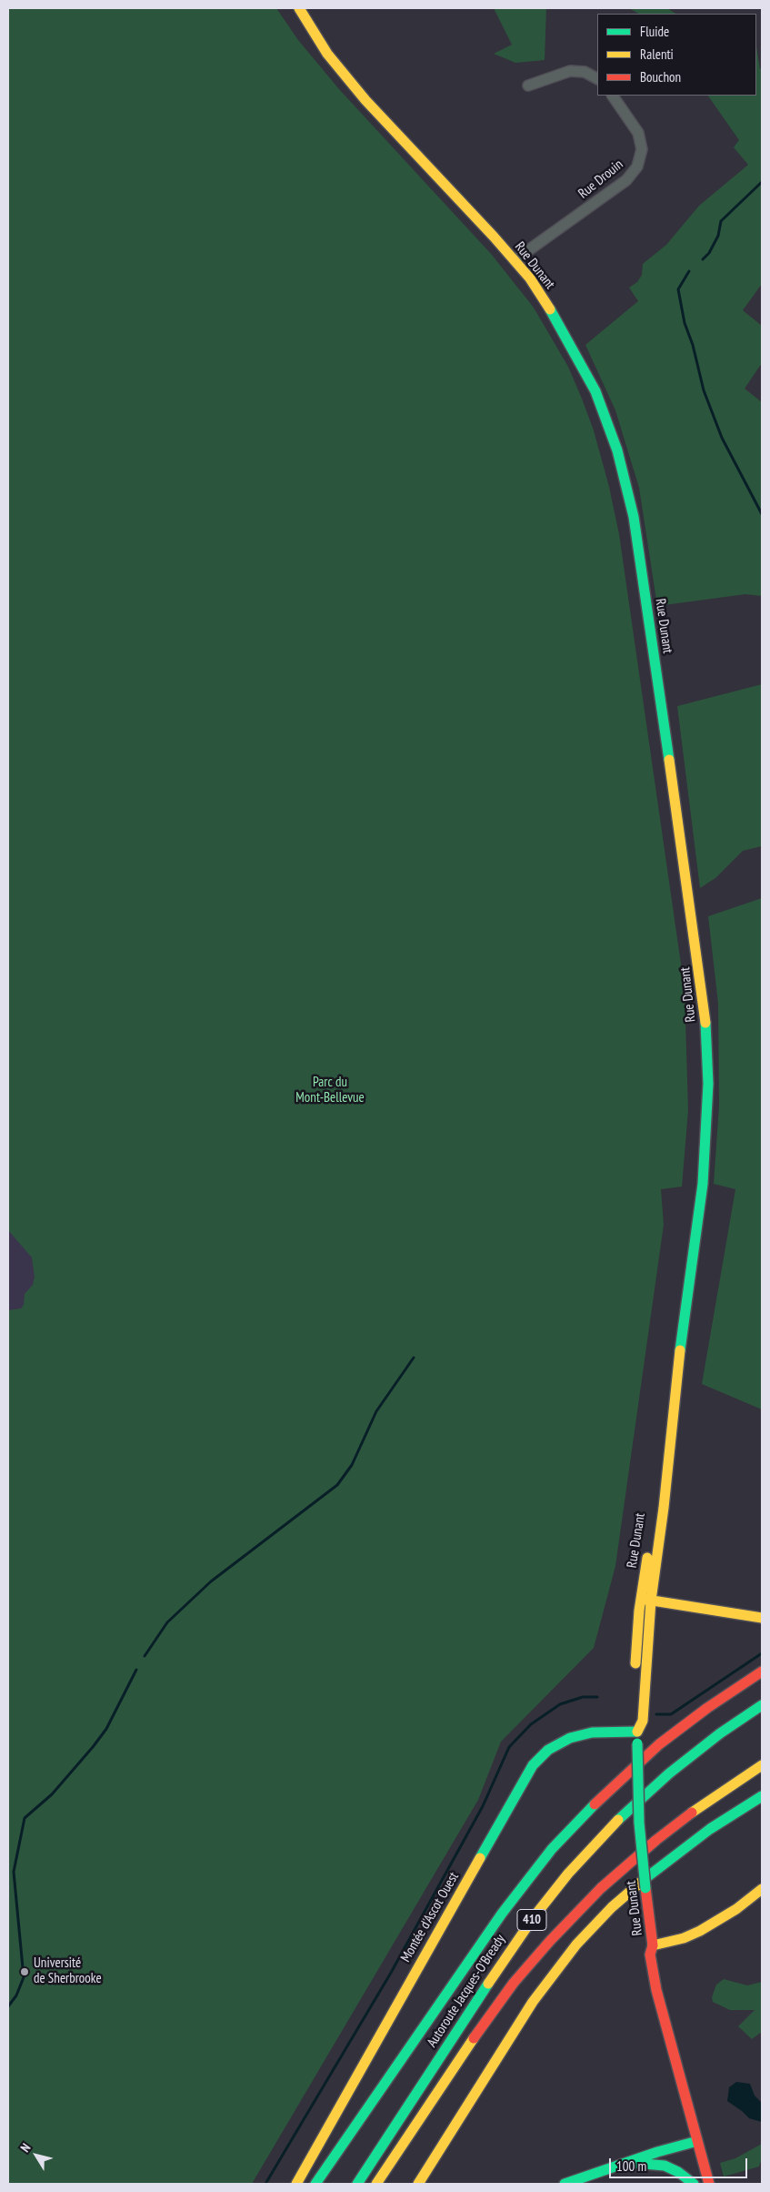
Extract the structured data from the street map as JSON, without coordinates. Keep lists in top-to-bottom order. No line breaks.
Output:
{"streets":{"main road":["Rue Dunant","Montée d'Ascot Ouest","410","Autoroute Jacques-O'Bready"],"street":["Rue Drouin"]},"crossings":[["Rue Drouin","Rue Dunant"],["Rue Dunant","Montée d'Ascot Ouest"]],"parks":["Parc du Mont-Bellevue"],"places":["Université de Sherbrooke"],"legend":["Fluide","Ralenti","Bouchon"],"scale_bar":"100 m","north":"top left"}
